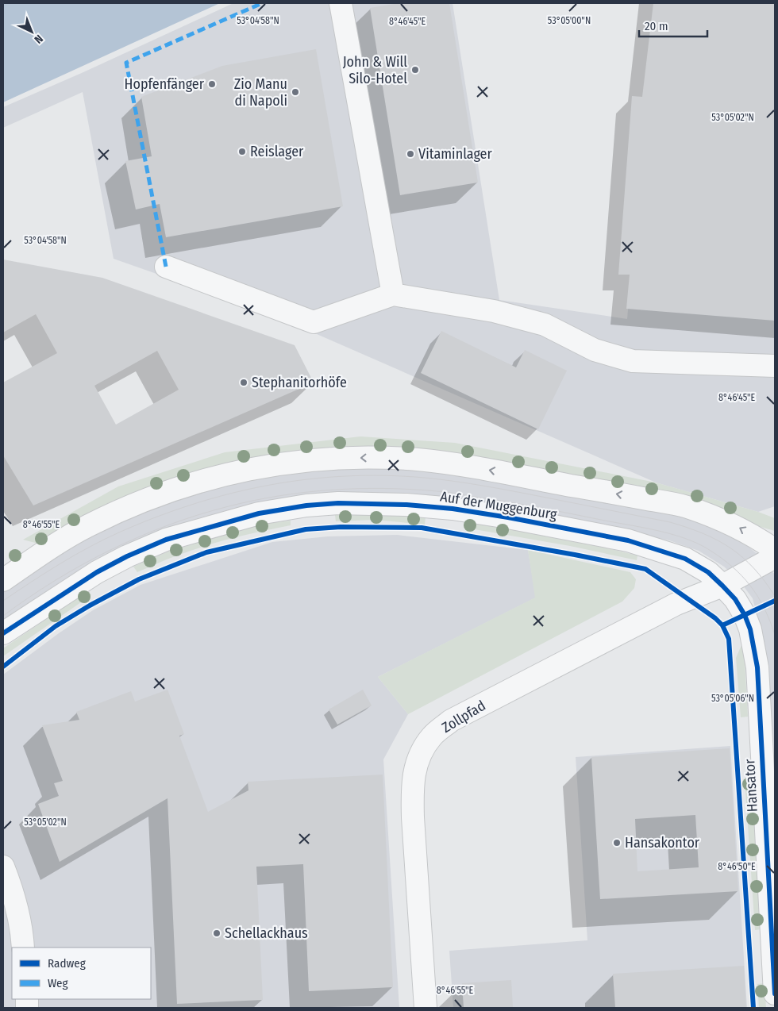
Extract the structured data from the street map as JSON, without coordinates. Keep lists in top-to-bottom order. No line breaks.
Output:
{"streets":{"street":["Auf der Muggenburg","Zollpfad","Hansator"]},"crossings":[["Auf der Muggenburg","Zollpfad"],["Auf der Muggenburg","Hansator"],["Zollpfad","Hansator"]],"places":["John & Will Silo-Hotel","Hopfenfänger","Zio Manu di Napoli","Reislager","Vitaminlager","Stephanitorhöfe","Hansakontor","Schellackhaus"],"legend":["Radweg","Weg"],"scale_bar":"20 m","north":"bottom right","coordinates":["53°04'58\"N","53°05'00\"N","8°46'45\"E","53°05'02\"N","8°46'55\"E","53°05'06\"N","8°46'50\"E"]}
